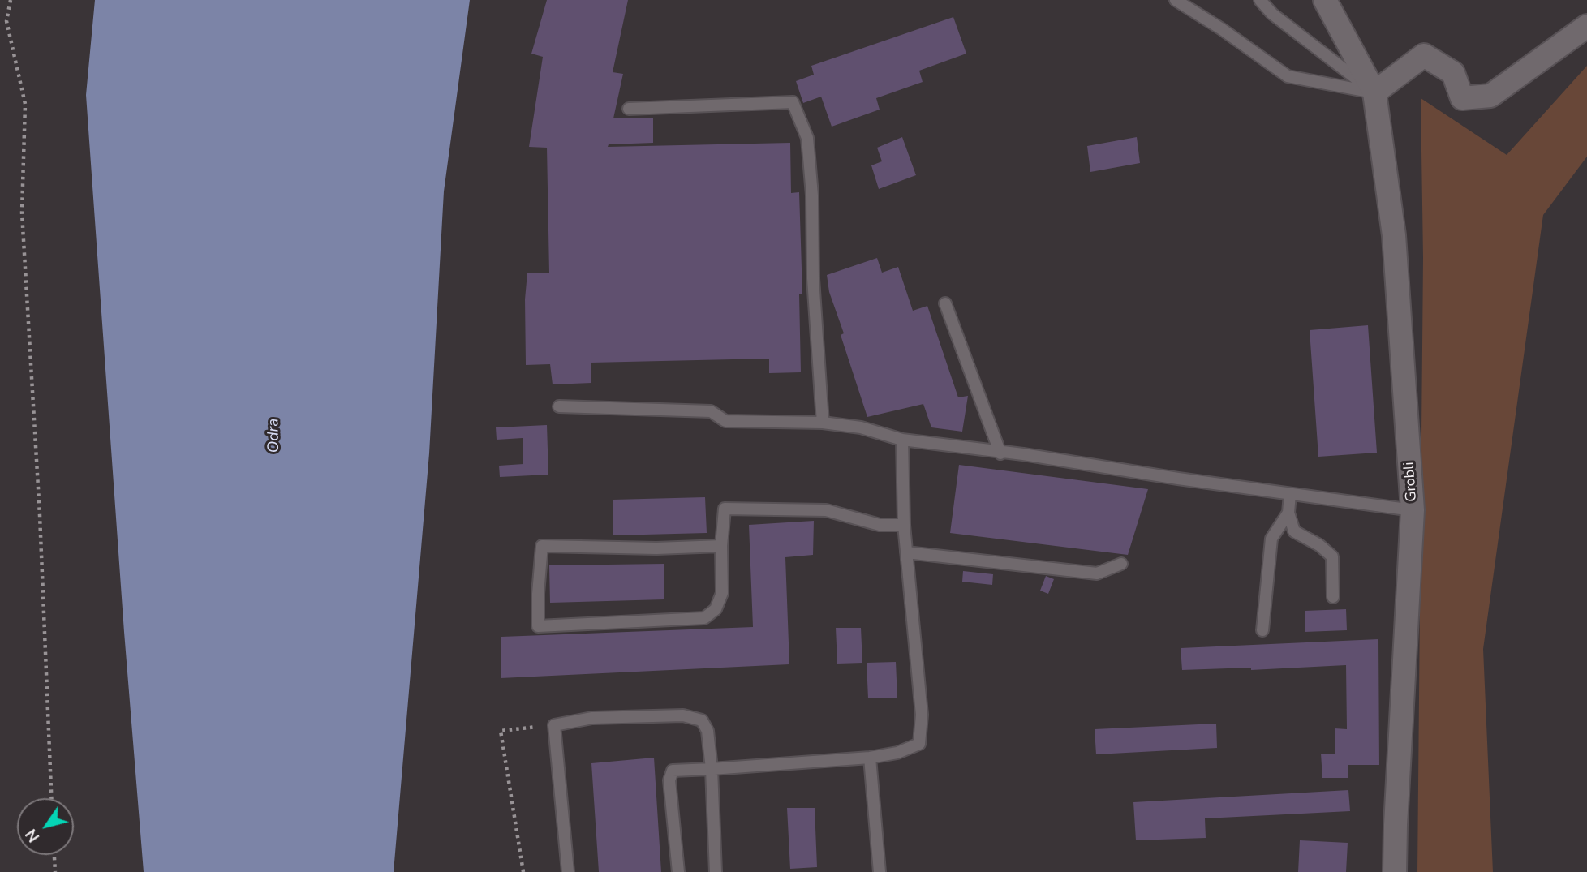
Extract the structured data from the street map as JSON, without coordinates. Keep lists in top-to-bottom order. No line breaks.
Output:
{"streets":{"street":["Grobli"]},"water":["Odra"],"north":"bottom left"}
